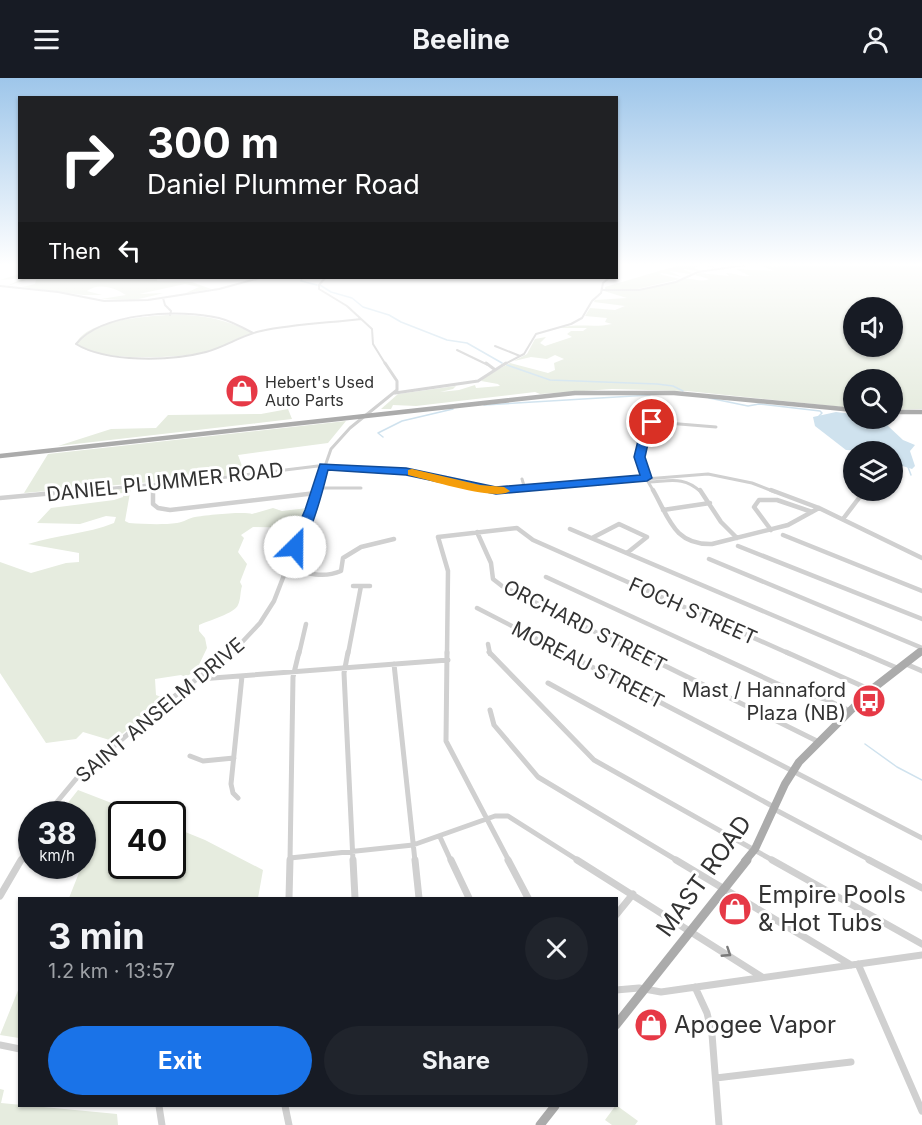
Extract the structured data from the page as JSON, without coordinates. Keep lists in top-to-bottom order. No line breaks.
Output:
{"streets":{"main road":["MAST ROAD"],"street":["DANIEL PLUMMER ROAD","FOCH STREET","ORCHARD STREET","MOREAU STREET","SAINT ANSELM DRIVE"]},"crossings":[["DANIEL PLUMMER ROAD","SAINT ANSELM DRIVE"],["FOCH STREET","ORCHARD STREET"],["FOCH STREET","MAST ROAD"],["ORCHARD STREET","MAST ROAD"],["MOREAU STREET","MAST ROAD"]],"places":{"shop":["Hebert's Used Auto Parts","Empire Pools & Hot Tubs","Apogee Vapor"],"bus stop":["Mast / Hannaford Plaza (NB)"]},"page":{"header":"Beeline","turn":["300 m","Daniel Plummer Road"],"then":"Then","speed":"38 km/h","limit":"40","heading":["3 min","1.2 km · 13:57"],"buttons":["Exit","Share"]}}
